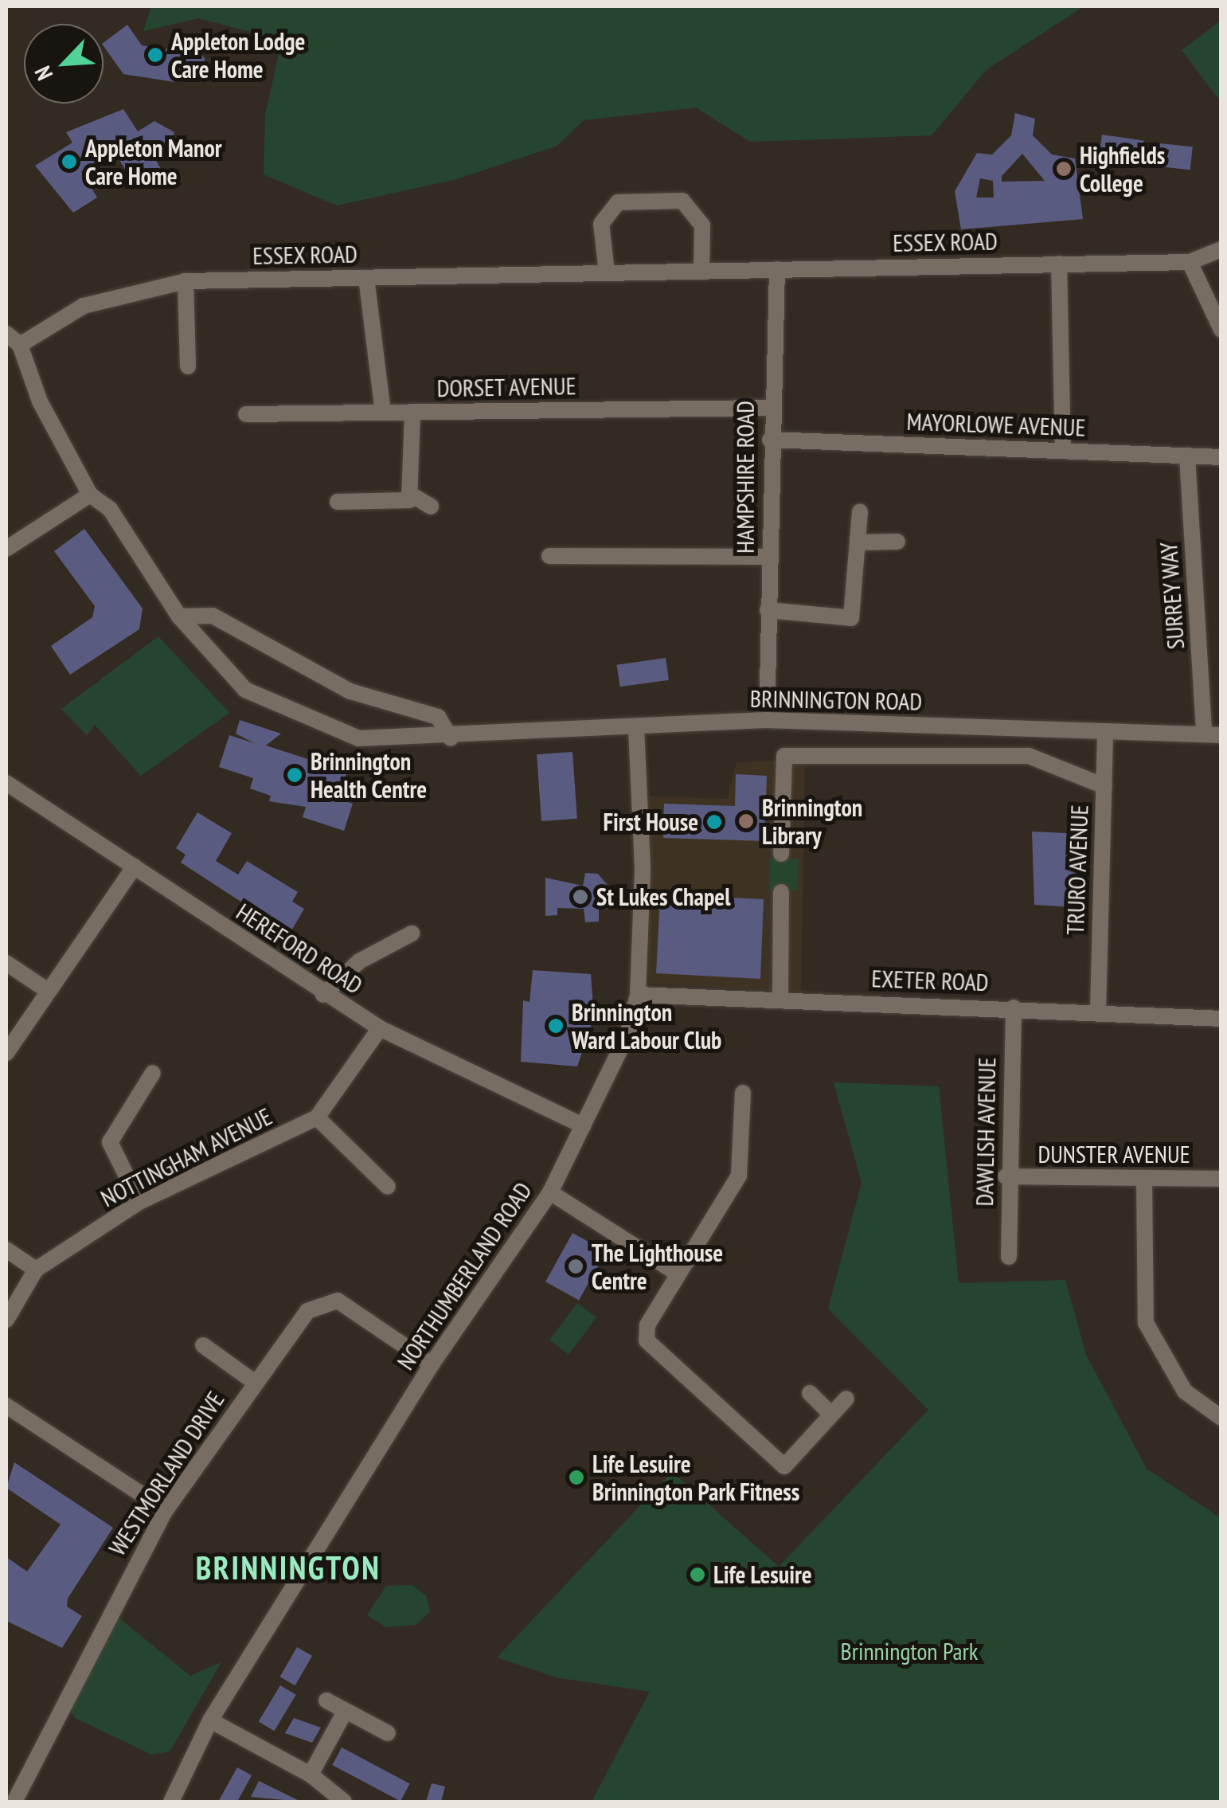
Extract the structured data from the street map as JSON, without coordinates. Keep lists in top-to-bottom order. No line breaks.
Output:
{"streets":{"street":["ESSEX ROAD","DORSET AVENUE","MAYORLOWE AVENUE","HAMPSHIRE ROAD","SURREY WAY","BRINNINGTON ROAD","TRURO AVENUE","HEREFORD ROAD","EXETER ROAD","DAWLISH AVENUE","DUNSTER AVENUE","NOTTINGHAM AVENUE","NORTHUMBERLAND ROAD","WESTMORLAND DRIVE"]},"crossings":[["ESSEX ROAD","HAMPSHIRE ROAD"],["ESSEX ROAD","BRINNINGTON ROAD"],["DORSET AVENUE","HAMPSHIRE ROAD"],["MAYORLOWE AVENUE","HAMPSHIRE ROAD"],["MAYORLOWE AVENUE","SURREY WAY"],["SURREY WAY","BRINNINGTON ROAD"],["BRINNINGTON ROAD","TRURO AVENUE"],["BRINNINGTON ROAD","NORTHUMBERLAND ROAD"],["TRURO AVENUE","EXETER ROAD"],["HEREFORD ROAD","NOTTINGHAM AVENUE"],["HEREFORD ROAD","NORTHUMBERLAND ROAD"],["EXETER ROAD","DAWLISH AVENUE"],["EXETER ROAD","NORTHUMBERLAND ROAD"],["DAWLISH AVENUE","DUNSTER AVENUE"],["NORTHUMBERLAND ROAD","WESTMORLAND DRIVE"]],"districts":["BRINNINGTON"],"parks":["Brinnington Park"],"places":["Appleton Lodge Care Home","Appleton Manor Care Home","Highfields College","Brinnington Health Centre","Brinnington Library","First House","St Lukes Chapel","Brinnington Ward Labour Club","The Lighthouse Centre","Life Lesuire Brinnington Park Fitness","Life Lesuire"],"north":"bottom left"}
